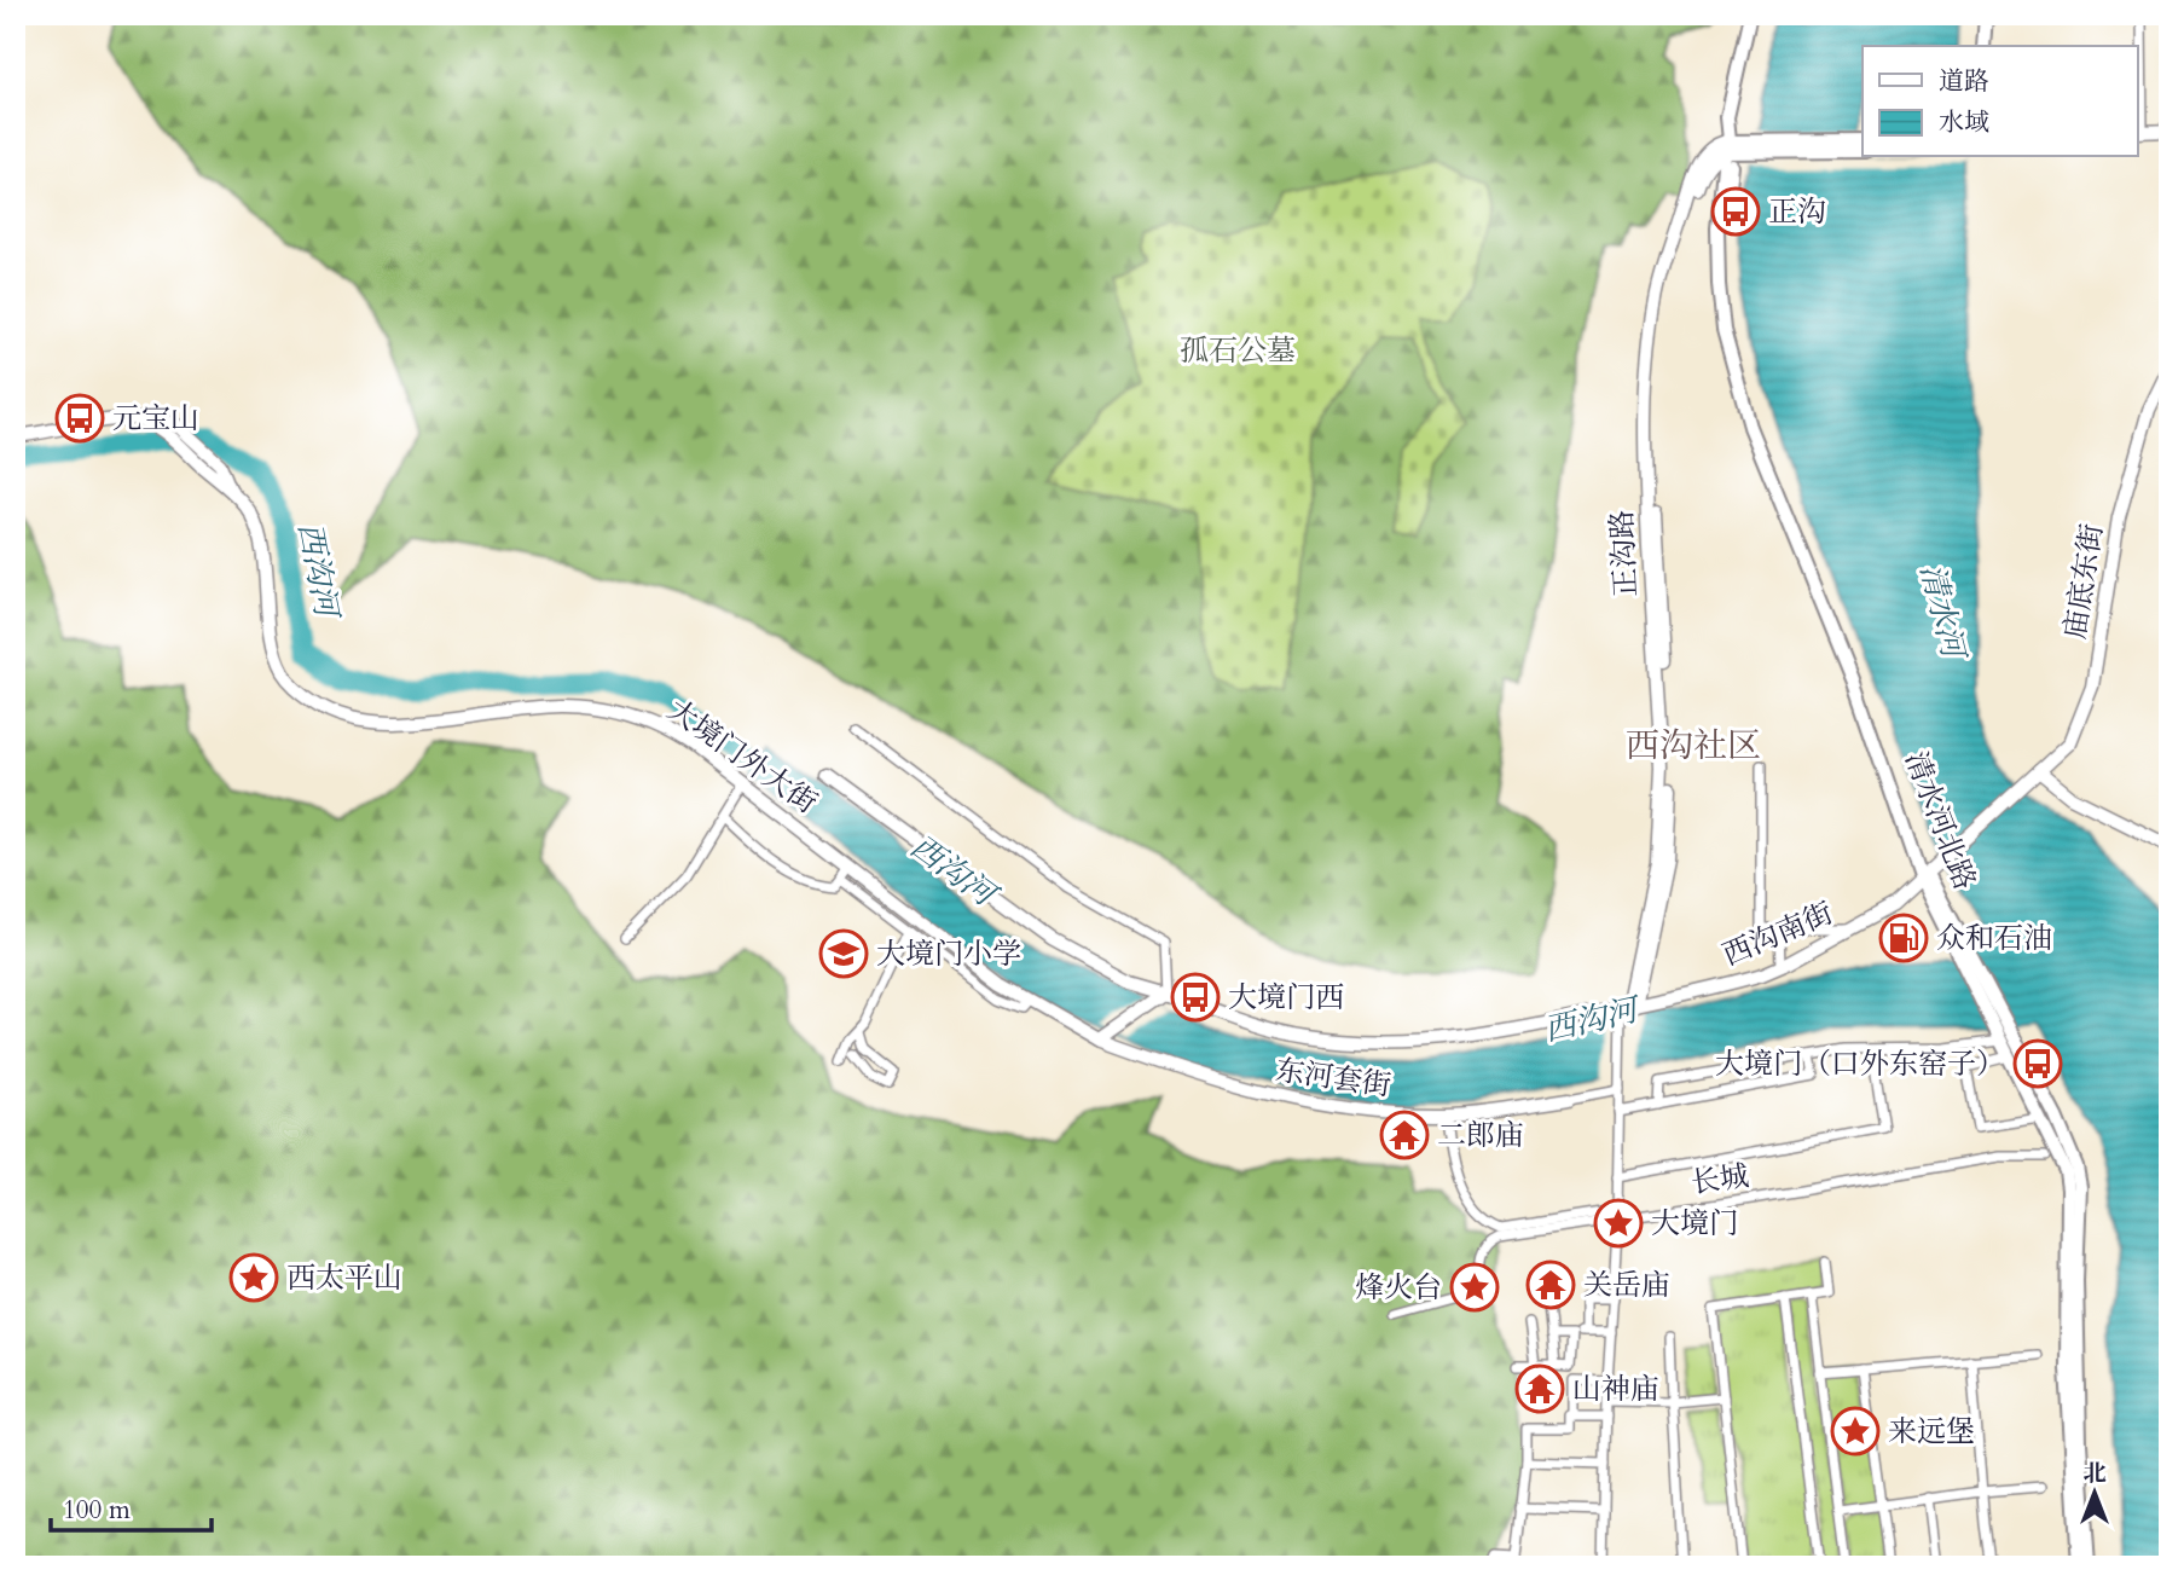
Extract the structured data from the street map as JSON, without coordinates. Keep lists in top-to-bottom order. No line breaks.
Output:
{"streets":{"main road":["清水河北路"],"street":["正沟路","庙底东街","大境门外大街","西沟南街","东河套街","长城"]},"crossings":[["正沟路","清水河北路"],["正沟路","西沟南街"],["庙底东街","西沟南街"],["大境门外大街","东河套街"],["清水河北路","西沟南街"]],"districts":["西沟社区"],"water":["西沟河","清水河"],"parks":["孤石公墓"],"places":{"bus stop":["正沟","元宝山","大境门西","大境门（口外东窑子）"],"fuel station":["众和石油"],"school or university":["大境门小学"],"temple":["二郎庙","关岳庙","山神庙"],"place":["大境门","西太平山","烽火台","来远堡"]},"legend":["道路","水域"],"scale_bar":"100 m","north":"top"}
